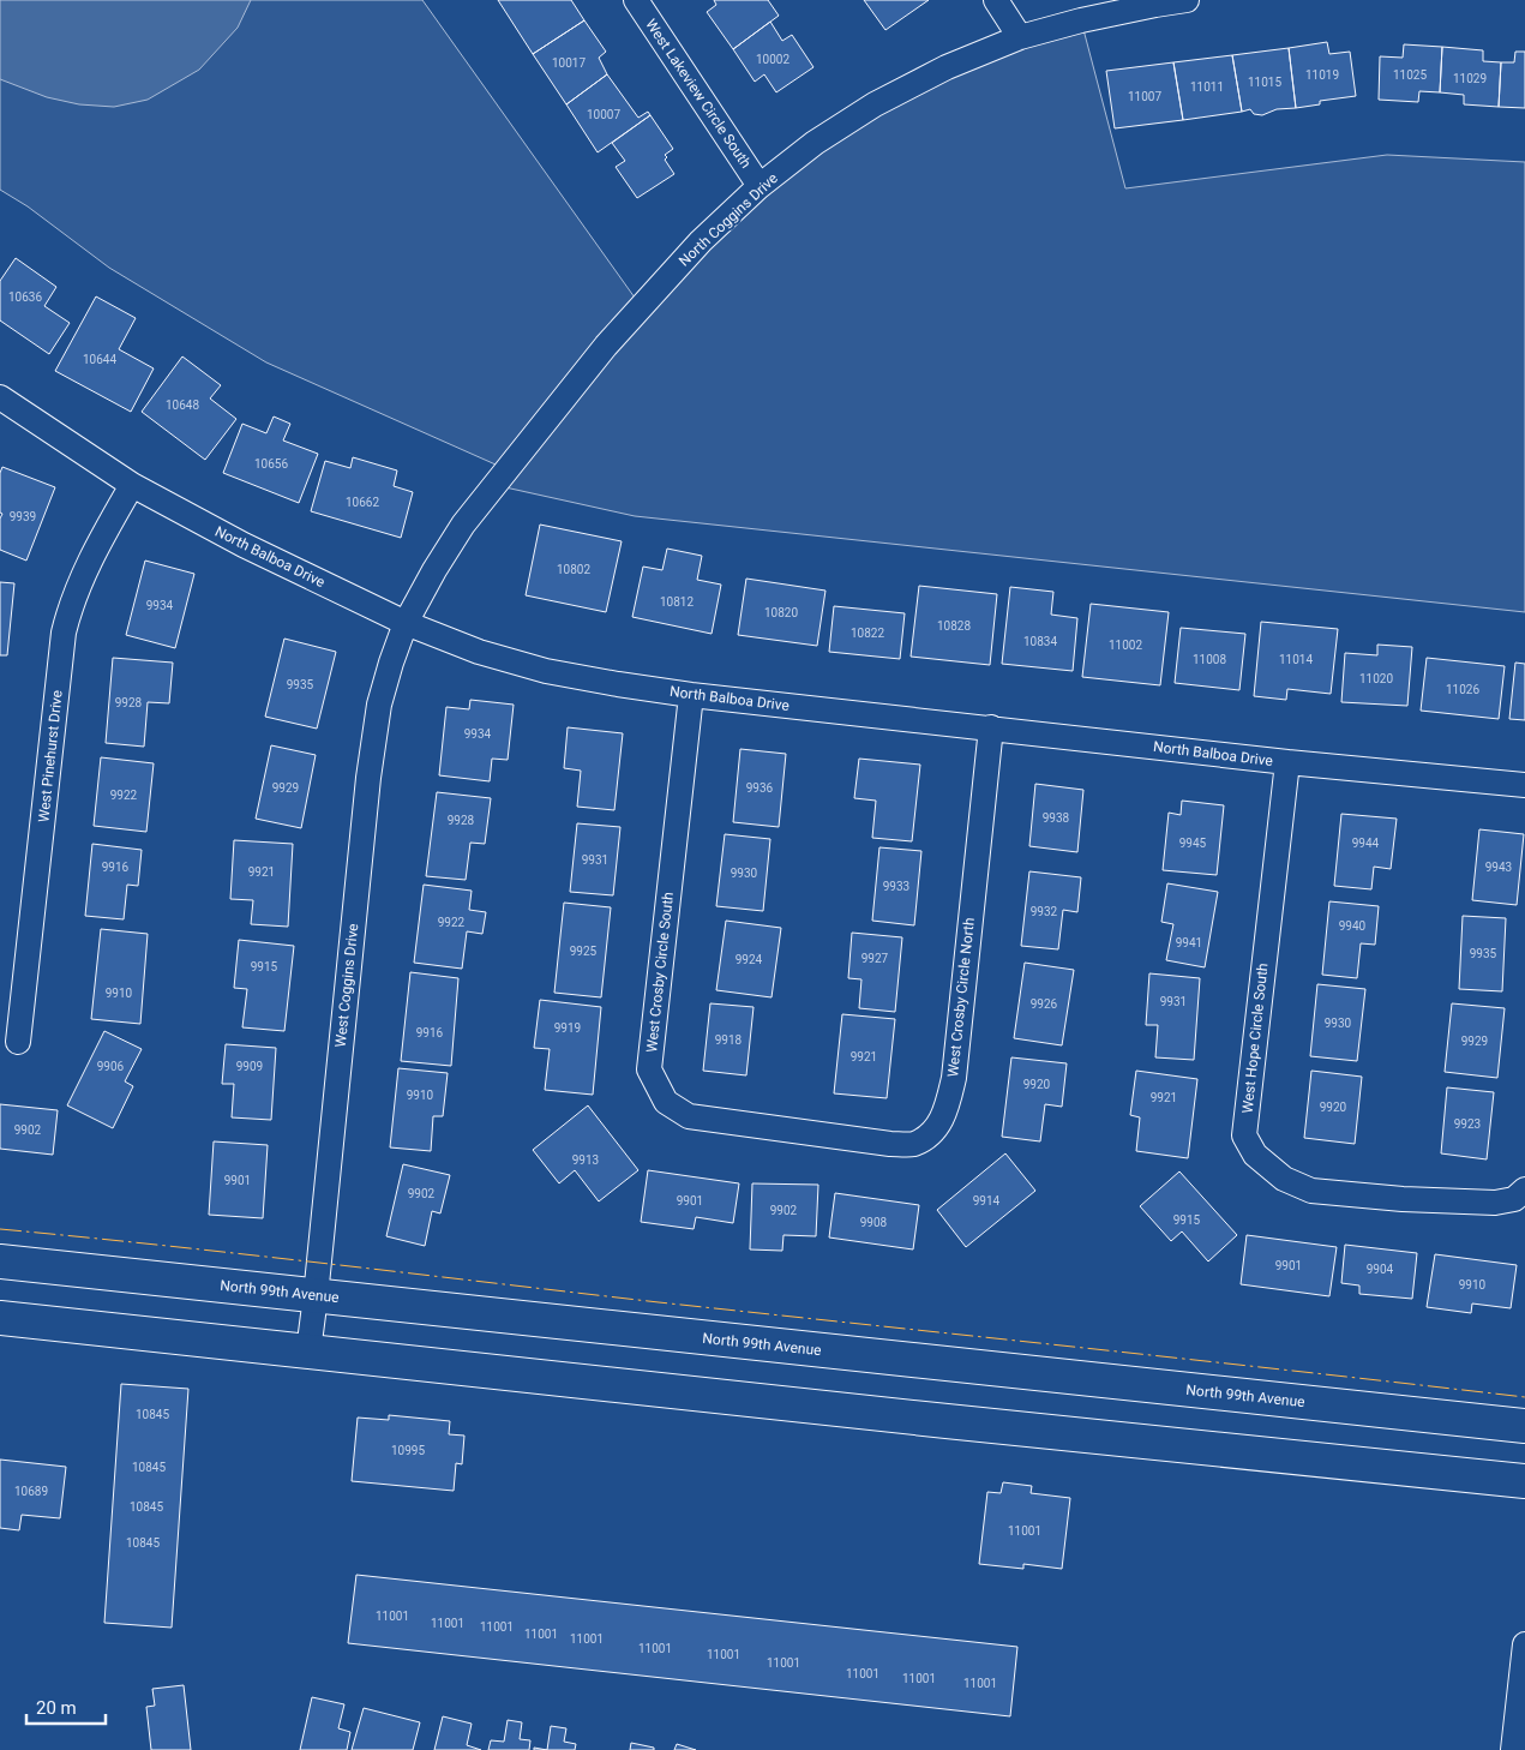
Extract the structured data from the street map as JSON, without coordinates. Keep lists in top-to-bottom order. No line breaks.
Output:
{"streets":{"main road":["North 99th Avenue"],"street":["West Lakeview Circle South","North Coggins Drive","North Balboa Drive","West Pinehurst Drive","West Crosby Circle South","West Coggins Drive","West Crosby Circle North","West Hope Circle South"]},"crossings":[["West Lakeview Circle South","North Coggins Drive"],["North Coggins Drive","North Balboa Drive"],["North Coggins Drive","West Coggins Drive"],["North Balboa Drive","West Pinehurst Drive"],["North Balboa Drive","West Crosby Circle South"],["North Balboa Drive","West Coggins Drive"],["North Balboa Drive","West Crosby Circle North"],["North Balboa Drive","West Hope Circle South"],["West Crosby Circle South","West Crosby Circle North"],["West Coggins Drive","North 99th Avenue"]],"house_numbers":["10002","10017","11019","11025","11029","11015","11011","11007","10007","10636","10644","10648","10656","10662","9939","10802","10812","9934","10820","10828","10822","10834","11002","11008","11014","11020","9935","11026","9928","9934","9929","9936","9922","9938","9928","9945","9944","9931","9916","9943","9921","9930","9933","9932","9922","9940","9941","9925","9935","9927","9924","9915","9910","9931","9926","9930","9919","9916","9918","9929","9921","9906","9909","9920","9910","9921","9920","9923","9902","9913","9901","9902","9901","9914","9902","9915","9908","9901","9904","9910","10845","10995","10845","10689","10845","11001","10845","11001","11001","11001","11001","11001","11001","11001","11001","11001","11001","11001"],"scale_bar":"20 m"}
